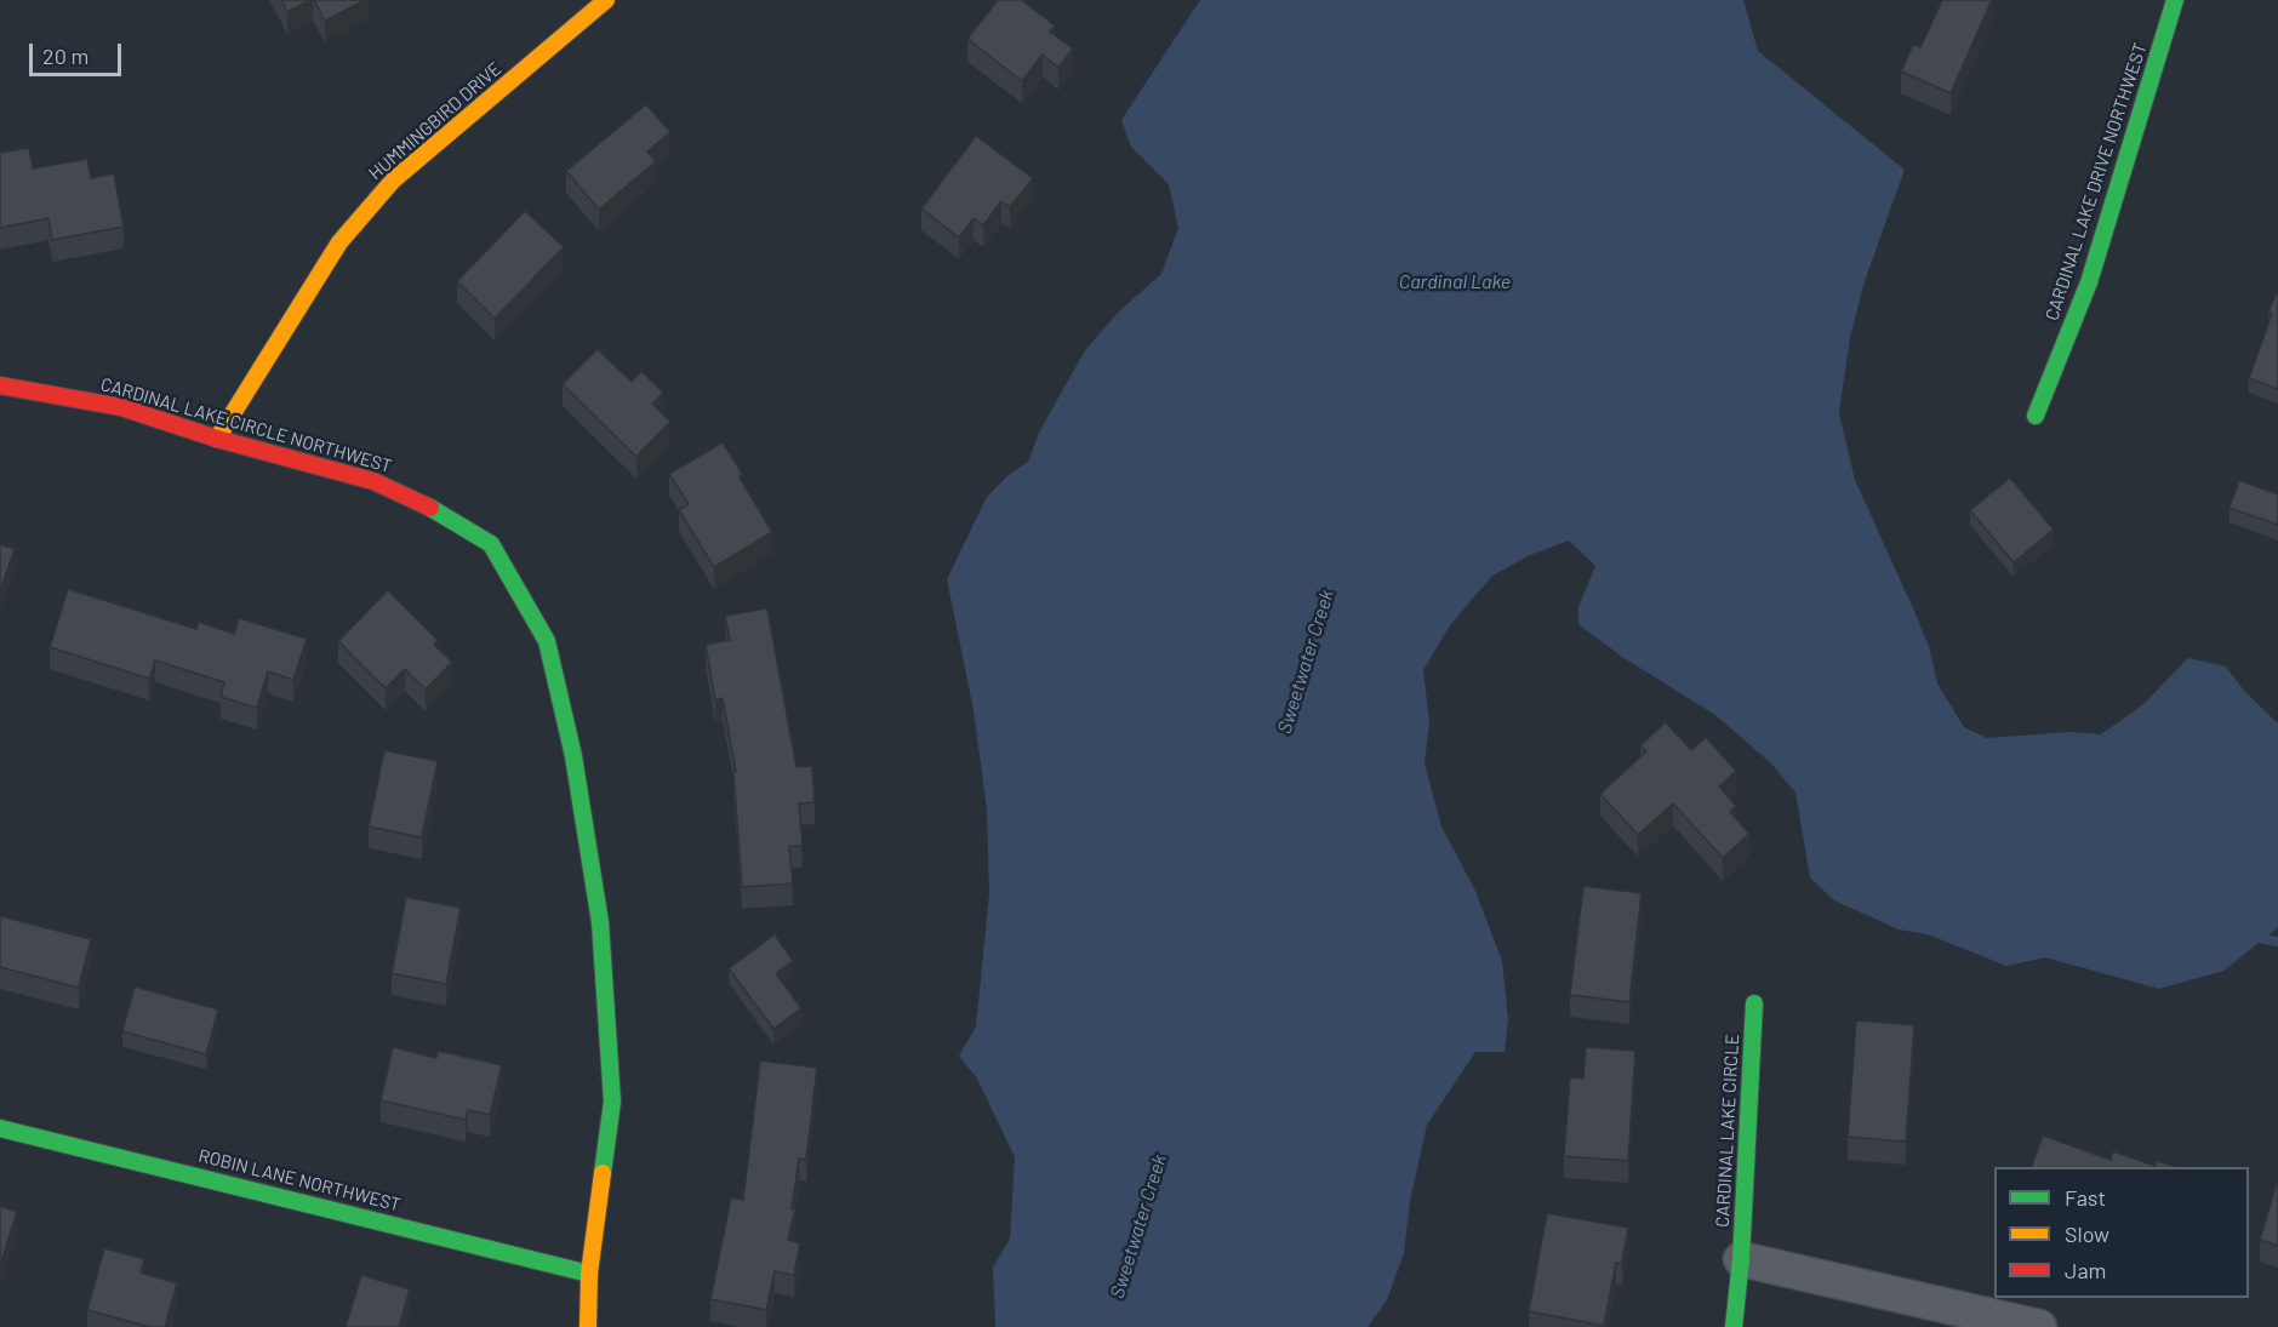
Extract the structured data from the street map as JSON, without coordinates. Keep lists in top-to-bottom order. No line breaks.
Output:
{"streets":{"street":["HUMMINGBIRD DRIVE","CARDINAL LAKE DRIVE NORTHWEST","CARDINAL LAKE CIRCLE NORTHWEST","CARDINAL LAKE CIRCLE","ROBIN LANE NORTHWEST"]},"crossings":[["HUMMINGBIRD DRIVE","CARDINAL LAKE CIRCLE NORTHWEST"],["CARDINAL LAKE CIRCLE NORTHWEST","ROBIN LANE NORTHWEST"]],"water":["Cardinal Lake","Sweetwater Creek"],"legend":["Fast","Slow","Jam"],"scale_bar":"20 m"}
